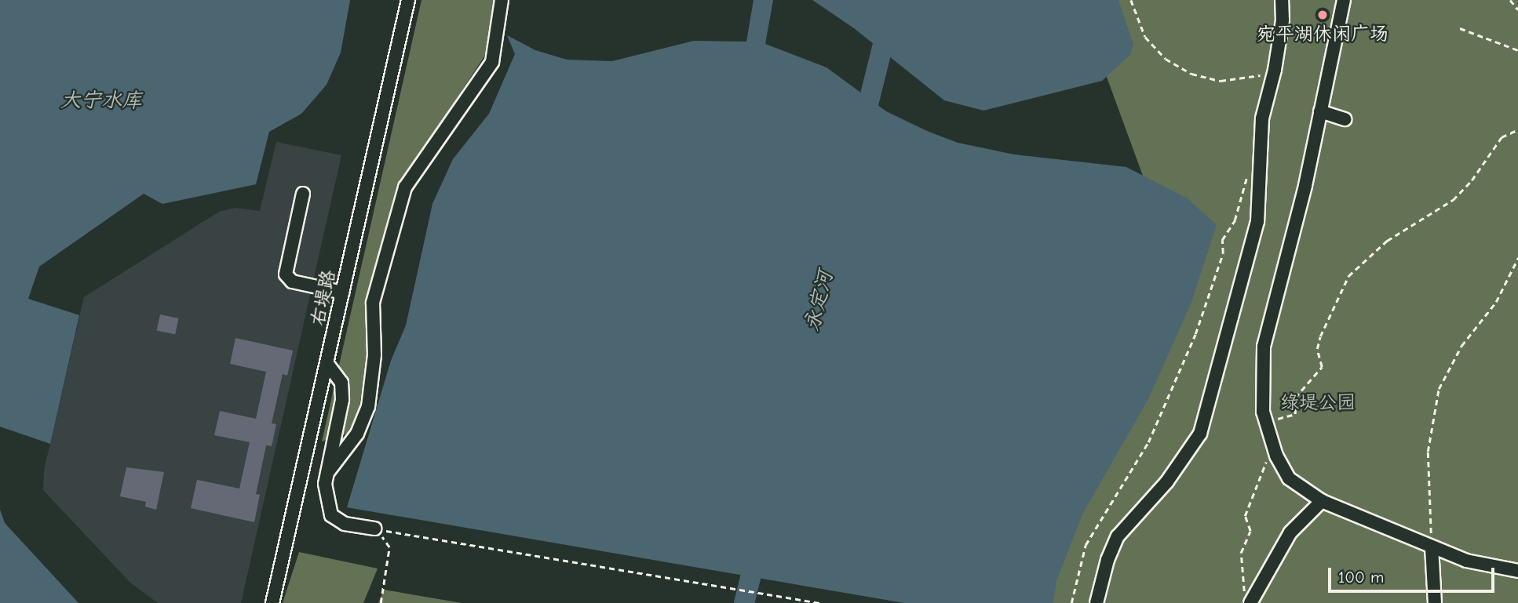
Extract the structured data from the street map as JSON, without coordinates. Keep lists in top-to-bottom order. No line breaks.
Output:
{"streets":{"street":["右堤路"]},"water":["大宁水库","永定河"],"parks":["绿堤公园"],"places":["宛平湖休闲广场"],"scale_bar":"100 m"}
